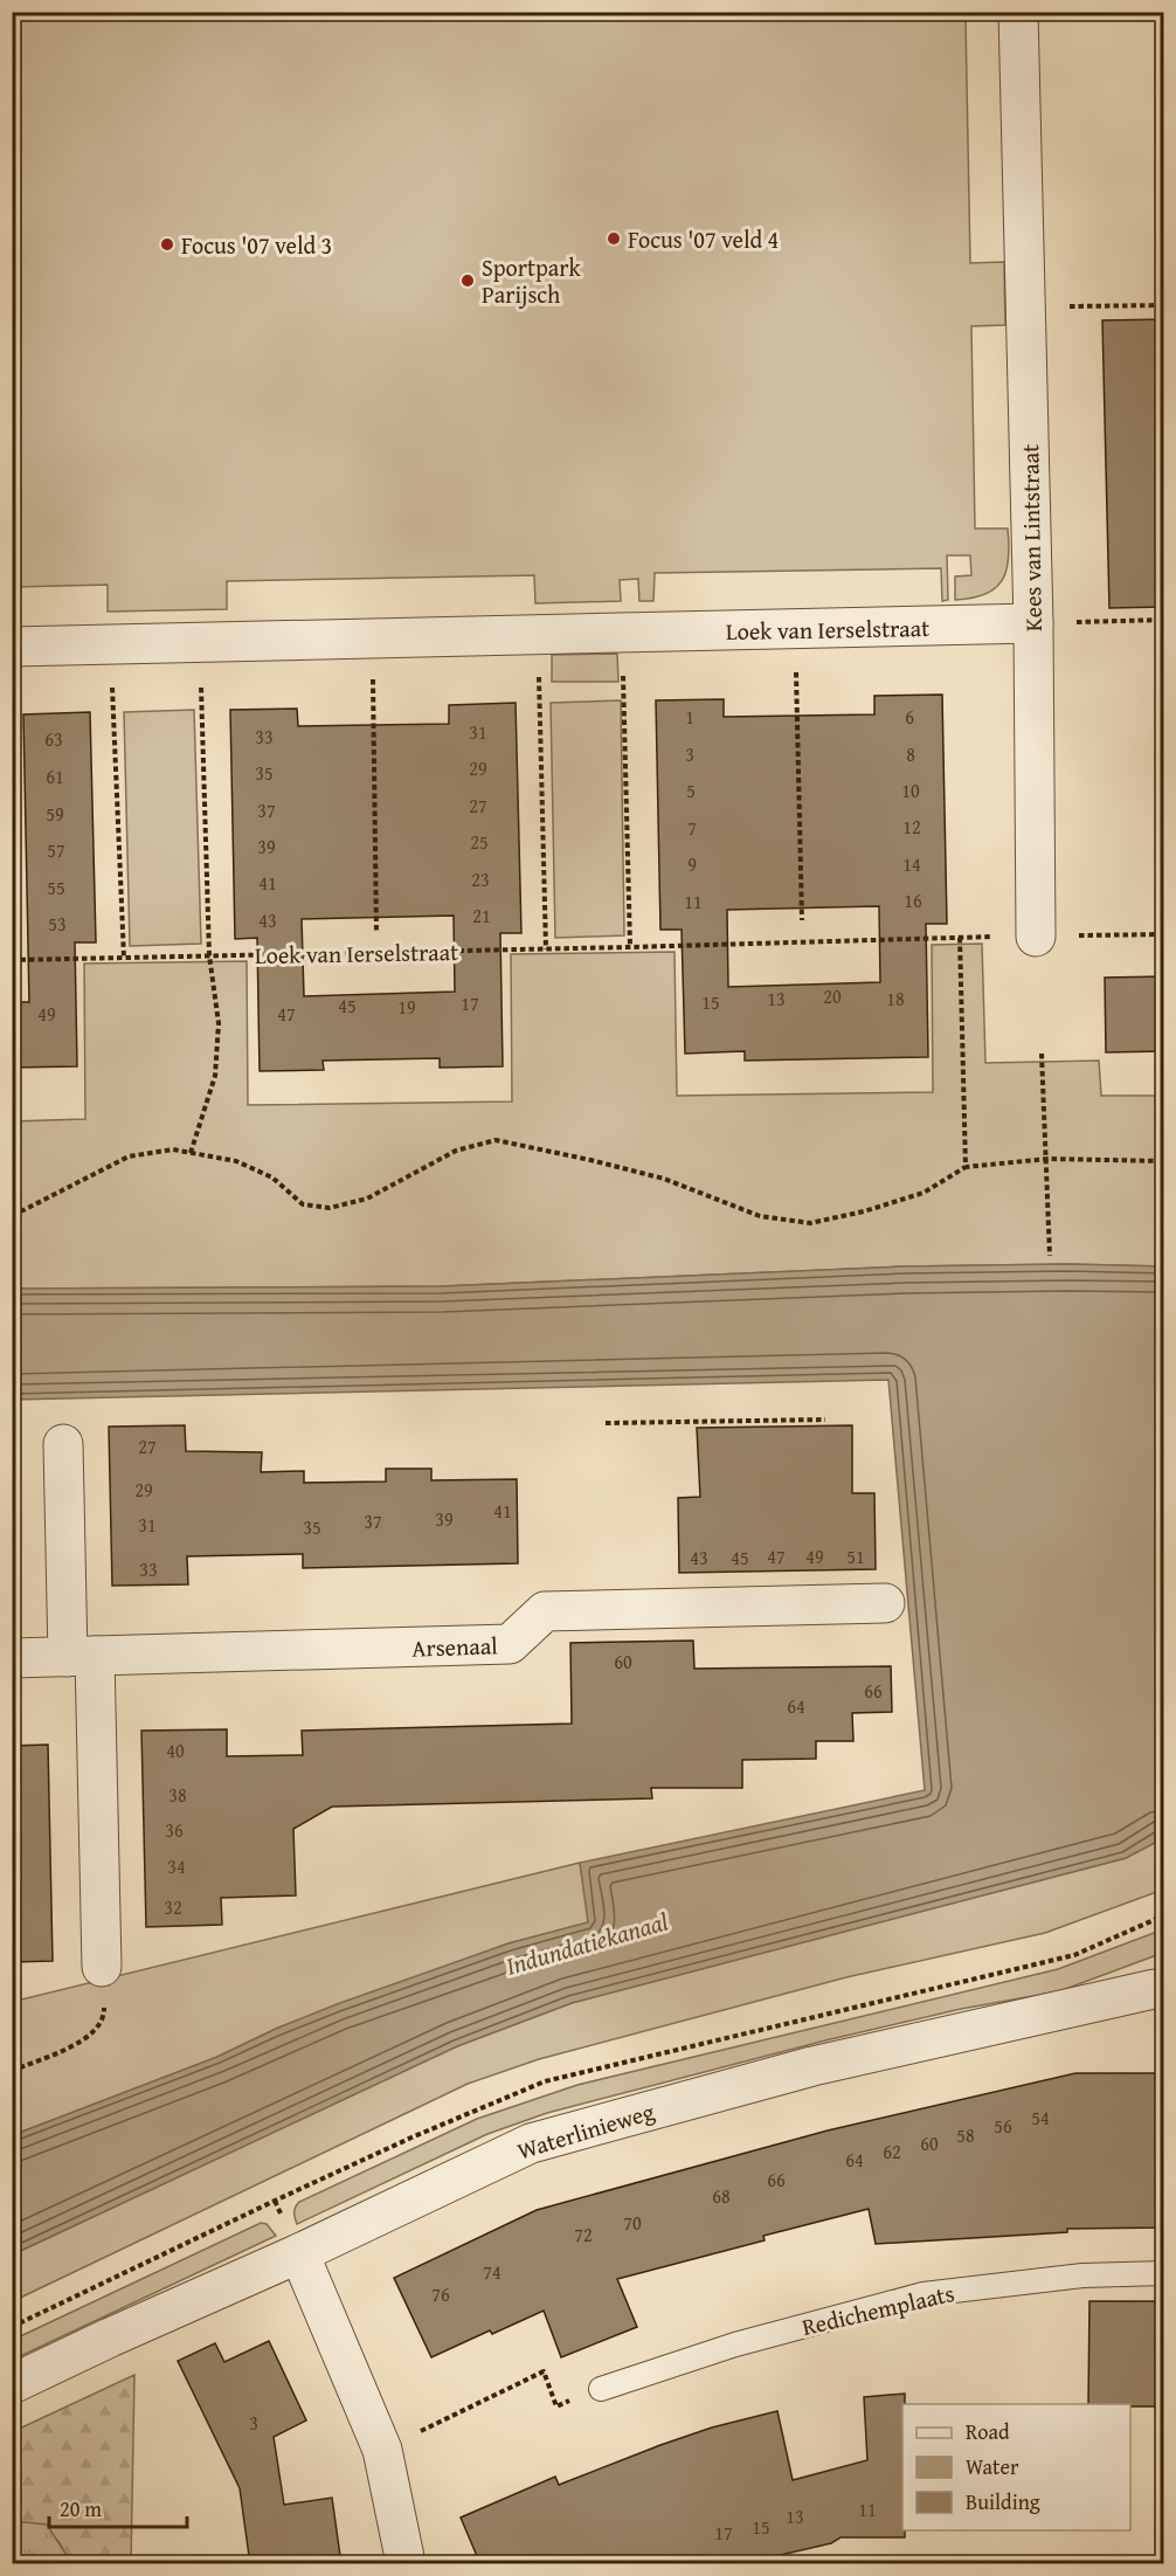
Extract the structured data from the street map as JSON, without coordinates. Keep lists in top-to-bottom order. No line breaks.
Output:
{"streets":{"street":["Kees van Lintstraat","Loek van Ierselstraat","Arsenaal","Waterlinieweg"],"lane":["Redichemplaats"]},"crossings":[["Kees van Lintstraat","Loek van Ierselstraat"]],"water":["Indundatiekanaal"],"places":["Focus '07 veld 4","Focus '07 veld 3","Sportpark Parijsch"],"house_numbers":["1","6","31","33","63","3","8","29","35","61","5","10","27","37","59","12","7","25","39","57","9","14","23","41","55","16","11","21","43","53","20","13","18","15","17","45","19","49","47","27","29","41","39","37","31","35","47","49","51","43","45","33","60","66","64","40","38","36","34","32","54","56","58","60","62","64","66","68","70","72","74","76","3","11","13","15","17"],"legend":["Road","Water","Building"],"scale_bar":"20 m"}
